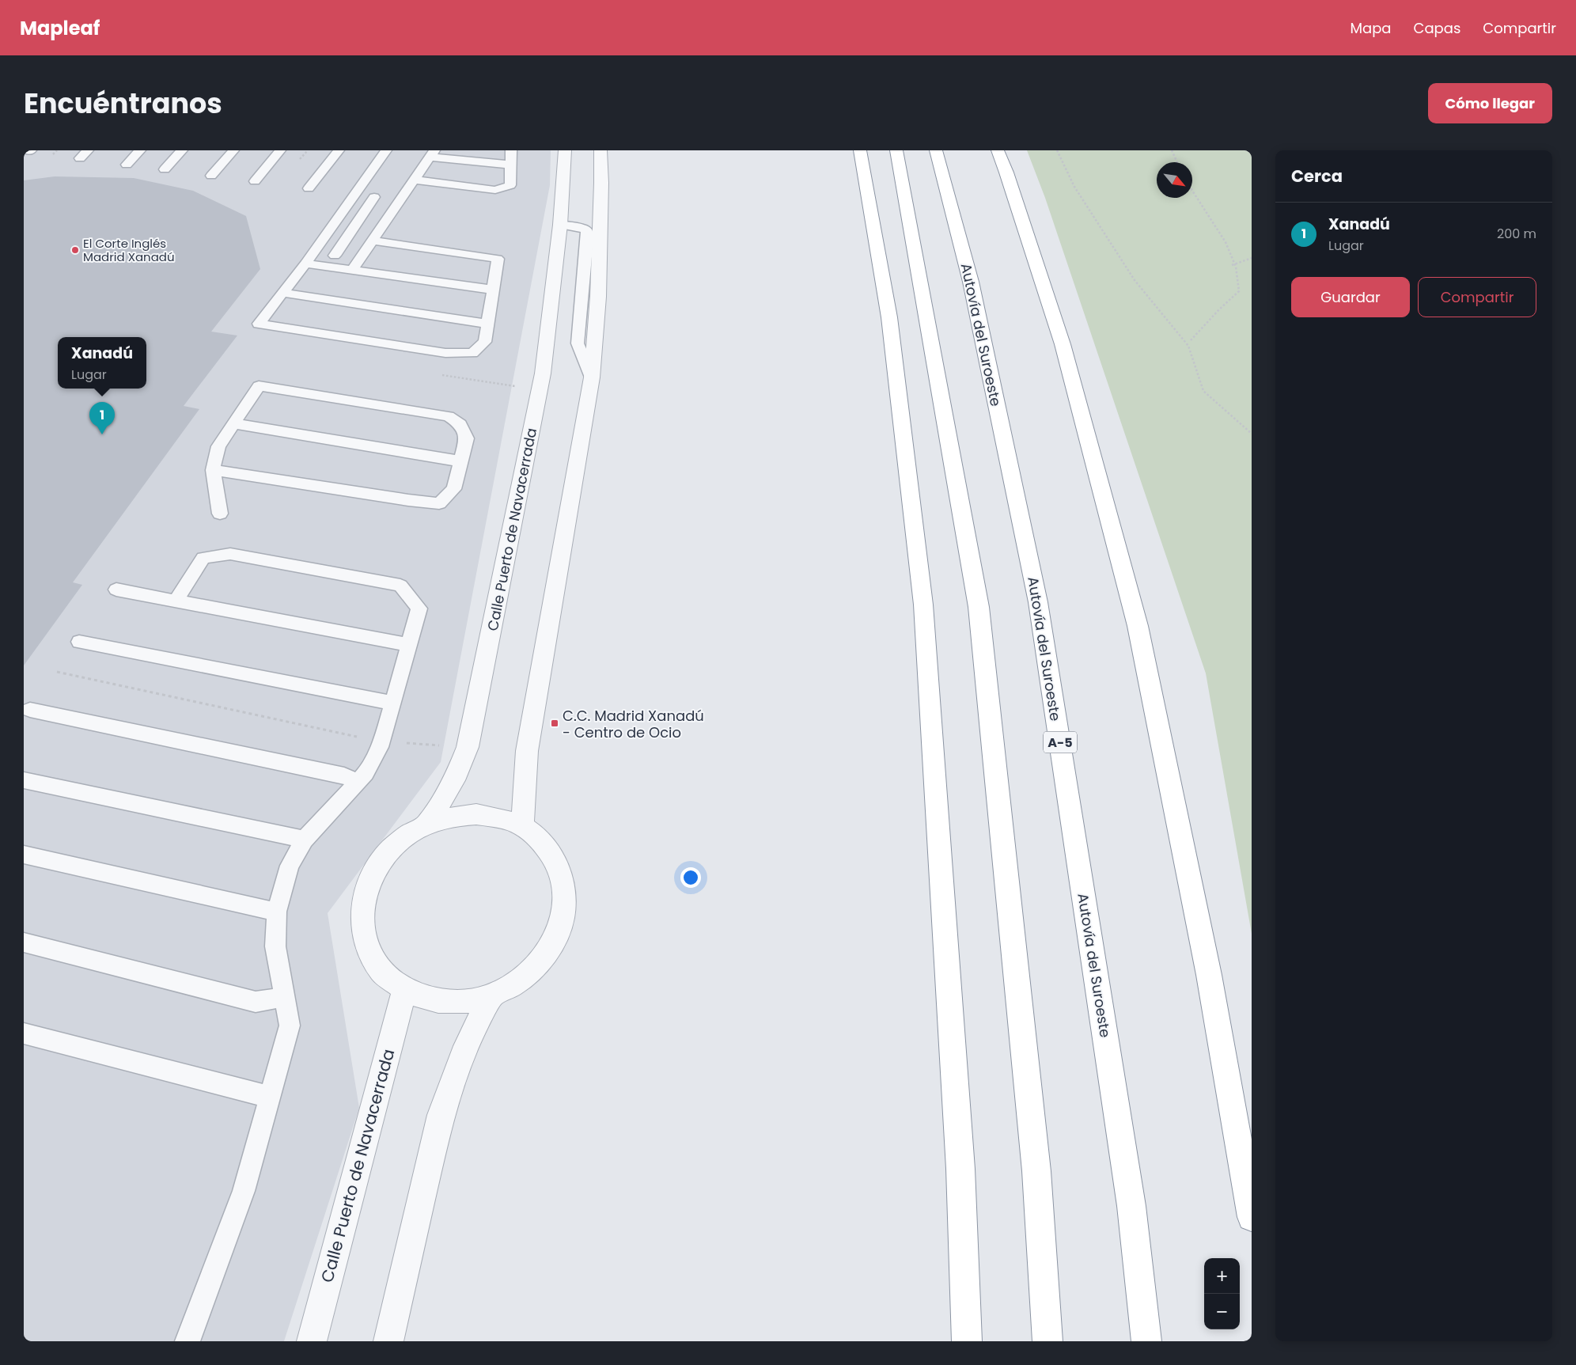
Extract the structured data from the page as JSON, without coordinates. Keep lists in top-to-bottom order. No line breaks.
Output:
{"streets":{"highway":["Autovía del Suroeste","A-5"],"street":["Calle Puerto de Navacerrada"]},"places":{"other":["El Corte Inglés Madrid Xanadú"],"transit":["C.C. Madrid Xanadú - Centro de Ocio"]},"north":"bottom right","page":{"header":"Mapleaf","nav":["Mapa","Capas","Compartir"],"title":"Encuéntranos","buttons":["Cómo llegar",["Guardar","Compartir"]],"heading":"Cerca","list":[{"mark":"1","name":"Xanadú","note":"Lugar","value":"200 m"}],"popup":["Xanadú","Lugar"],"pins":"1","map_buttons":["+","−"]}}
